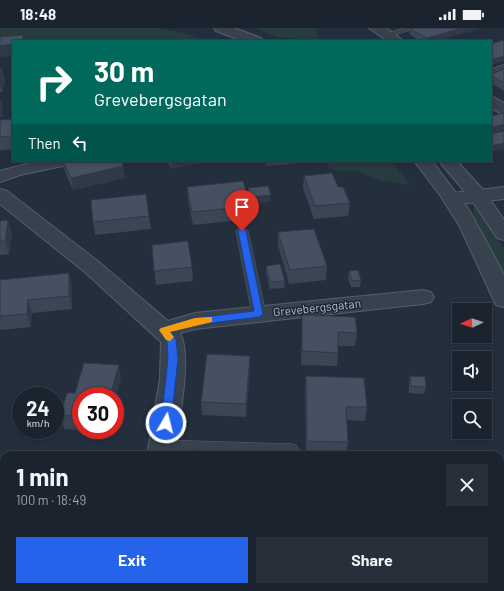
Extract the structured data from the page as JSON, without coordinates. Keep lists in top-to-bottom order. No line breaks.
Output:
{"streets":{"street":["Grevebergsgatan"]},"north":"left","page":{"status":"18:48","turn":["30 m","Grevebergsgatan"],"then":"Then","speed":"24 km/h","limit":"30","heading":["1 min","100 m · 18:49"],"buttons":["Exit","Share"]}}
